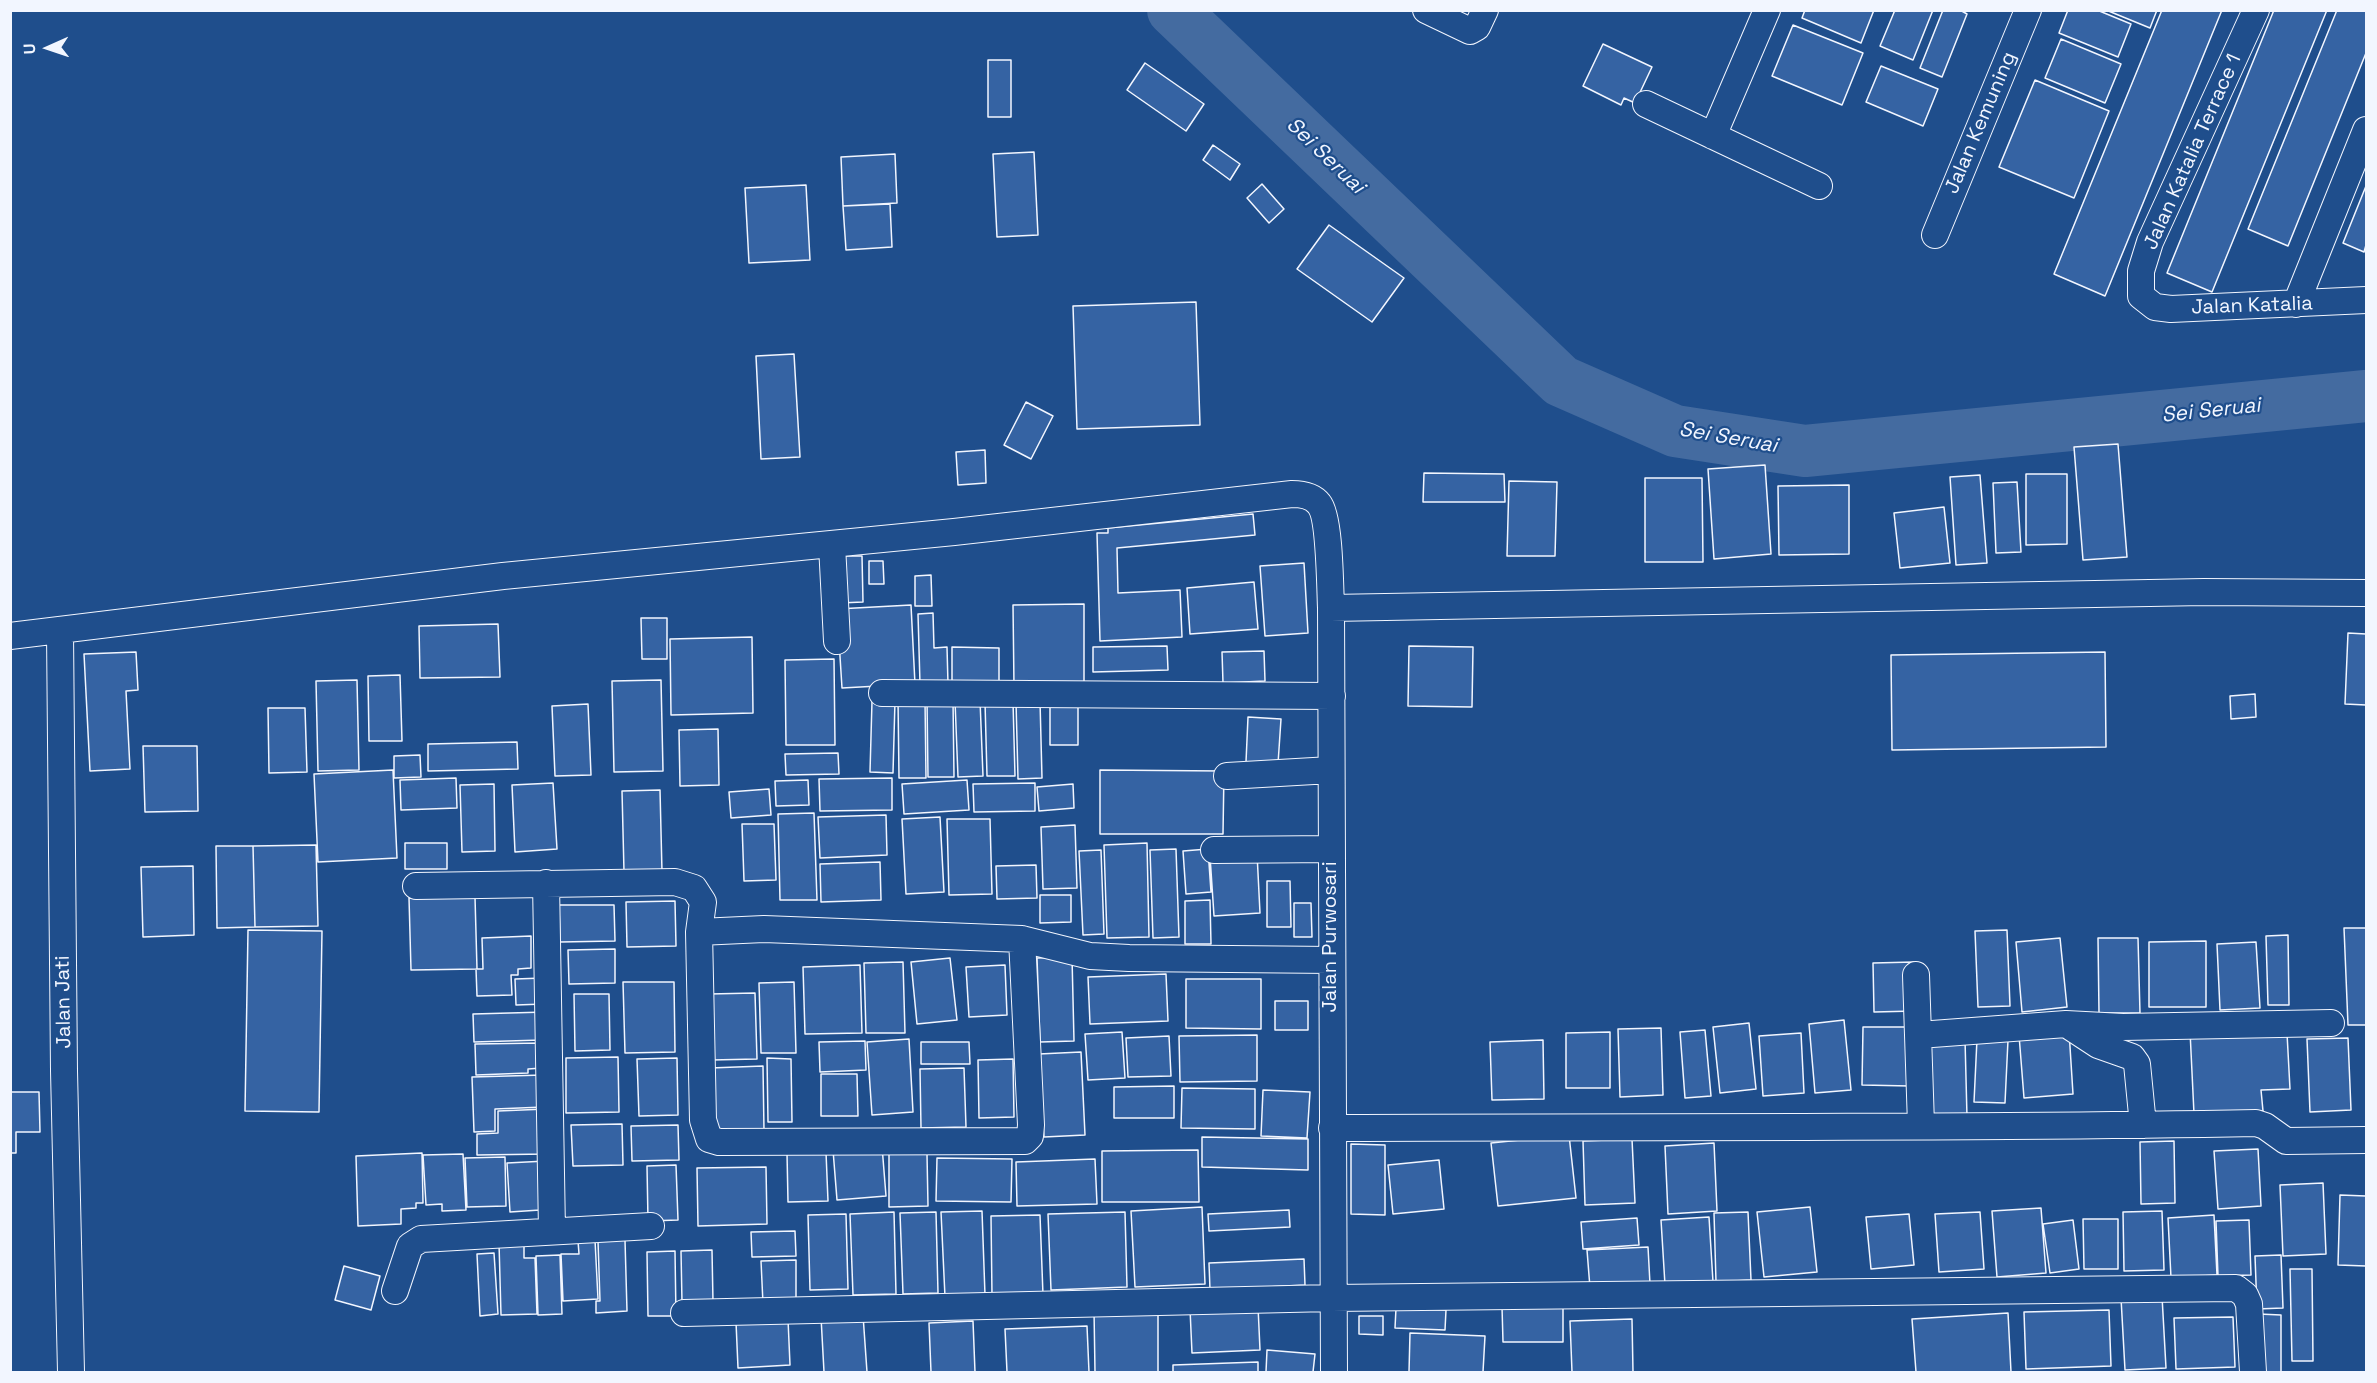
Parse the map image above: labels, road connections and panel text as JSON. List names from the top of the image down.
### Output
{
  "streets": {
    "street": [
      "Jalan Kemuning",
      "Jalan Katalia Terrace 1",
      "Jalan Katalia",
      "Jalan Purwosari",
      "Jalan Jati"
    ]
  },
  "crossings": [
    ["Jalan Katalia Terrace 1", "Jalan Katalia"]
  ],
  "water": ["Sei Seruai"],
  "north": "left"
}
